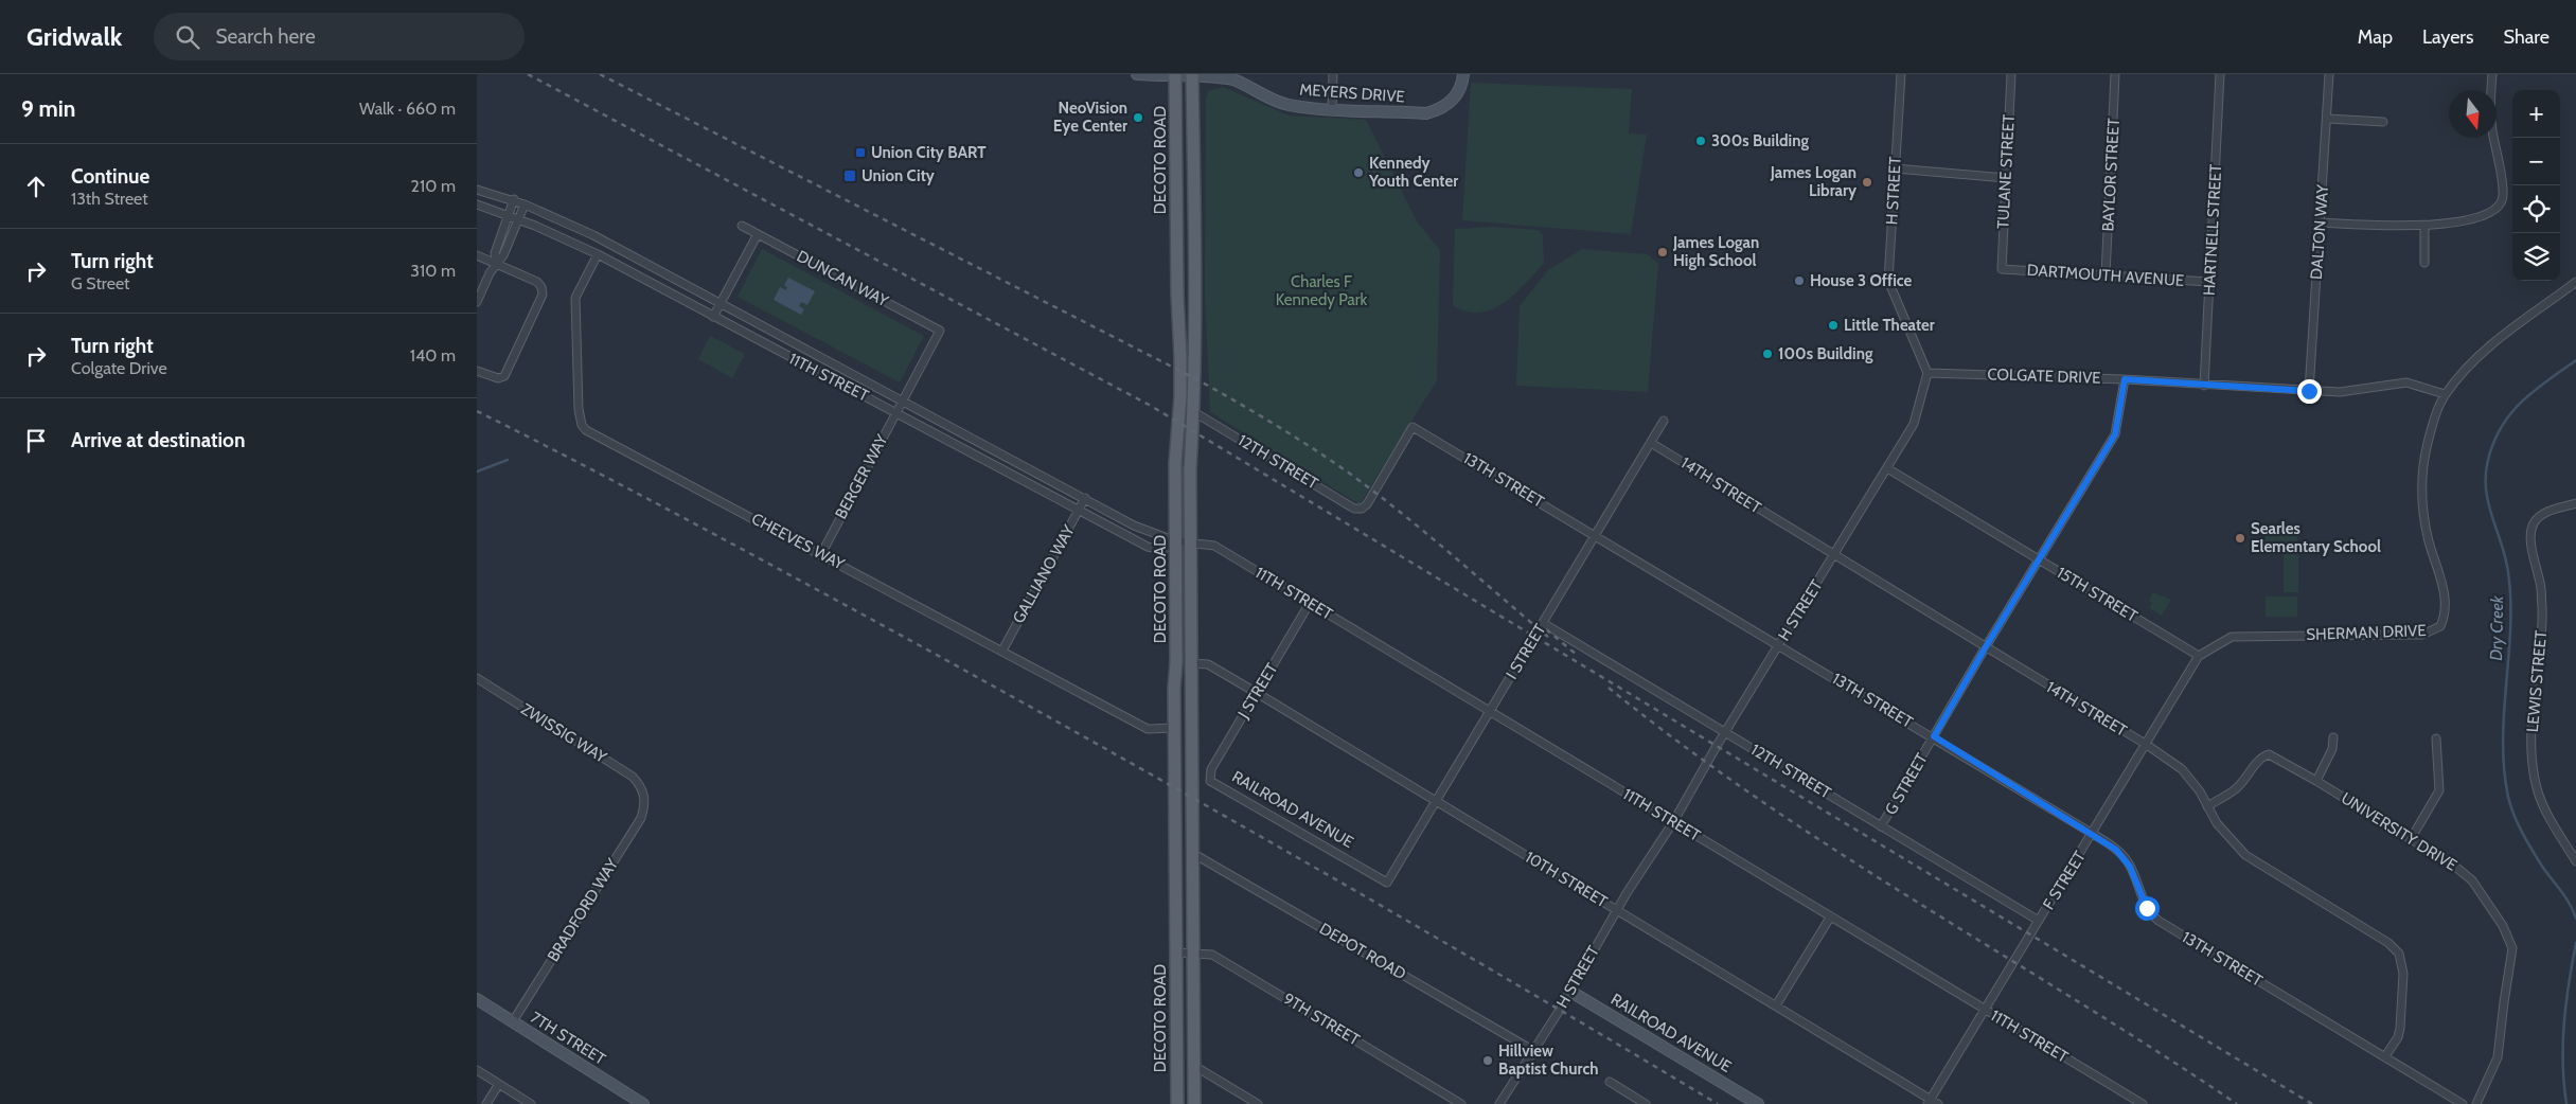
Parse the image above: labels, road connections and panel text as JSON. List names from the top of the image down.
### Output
{
  "streets": {
    "main road": ["DECOTO ROAD"],
    "street": [
      "MEYERS DRIVE",
      "TULANE STREET",
      "BAYLOR STREET",
      "H STREET",
      "HARTNELL STREET",
      "DALTON WAY",
      "DARTMOUTH AVENUE",
      "DUNCAN WAY",
      "COLGATE DRIVE",
      "11TH STREET",
      "12TH STREET",
      "BERGER WAY",
      "13TH STREET",
      "14TH STREET",
      "CHEEVES WAY",
      "GALLIANO WAY",
      "15TH STREET",
      "SHERMAN DRIVE",
      "I STREET",
      "LEWIS STREET",
      "J STREET",
      "ZWISSIG WAY",
      "G STREET",
      "RAILROAD AVENUE",
      "UNIVERSITY DRIVE",
      "10TH STREET",
      "F STREET",
      "BRADFORD WAY",
      "DEPOT ROAD",
      "9TH STREET",
      "7TH STREET"
    ]
  },
  "crossings": [
    ["MEYERS DRIVE", "DECOTO ROAD"],
    ["DECOTO ROAD", "11TH STREET"],
    ["DECOTO ROAD", "12TH STREET"],
    ["DECOTO ROAD", "CHEEVES WAY"],
    ["DECOTO ROAD", "10TH STREET"],
    ["DECOTO ROAD", "DEPOT ROAD"],
    ["DECOTO ROAD", "9TH STREET"],
    ["TULANE STREET", "DARTMOUTH AVENUE"],
    ["BAYLOR STREET", "DARTMOUTH AVENUE"],
    ["H STREET", "COLGATE DRIVE"],
    ["H STREET", "11TH STREET"],
    ["H STREET", "12TH STREET"],
    ["H STREET", "13TH STREET"],
    ["H STREET", "14TH STREET"],
    ["H STREET", "15TH STREET"],
    ["H STREET", "RAILROAD AVENUE"],
    ["H STREET", "10TH STREET"],
    ["H STREET", "DEPOT ROAD"],
    ["HARTNELL STREET", "DARTMOUTH AVENUE"],
    ["HARTNELL STREET", "COLGATE DRIVE"],
    ["DALTON WAY", "COLGATE DRIVE"],
    ["DUNCAN WAY", "11TH STREET"],
    ["DUNCAN WAY", "BERGER WAY"],
    ["COLGATE DRIVE", "SHERMAN DRIVE"],
    ["COLGATE DRIVE", "G STREET"],
    ["11TH STREET", "BERGER WAY"],
    ["11TH STREET", "CHEEVES WAY"],
    ["11TH STREET", "GALLIANO WAY"],
    ["11TH STREET", "I STREET"],
    ["11TH STREET", "J STREET"],
    ["11TH STREET", "F STREET"],
    ["12TH STREET", "13TH STREET"],
    ["12TH STREET", "I STREET"],
    ["12TH STREET", "G STREET"],
    ["12TH STREET", "F STREET"],
    ["BERGER WAY", "CHEEVES WAY"],
    ["13TH STREET", "14TH STREET"],
    ["13TH STREET", "I STREET"],
    ["13TH STREET", "G STREET"],
    ["13TH STREET", "F STREET"],
    ["14TH STREET", "I STREET"],
    ["14TH STREET", "G STREET"],
    ["14TH STREET", "UNIVERSITY DRIVE"],
    ["14TH STREET", "F STREET"],
    ["CHEEVES WAY", "GALLIANO WAY"],
    ["15TH STREET", "SHERMAN DRIVE"],
    ["15TH STREET", "G STREET"],
    ["15TH STREET", "F STREET"],
    ["SHERMAN DRIVE", "F STREET"],
    ["I STREET", "RAILROAD AVENUE"],
    ["I STREET", "10TH STREET"],
    ["J STREET", "RAILROAD AVENUE"],
    ["J STREET", "10TH STREET"],
    ["ZWISSIG WAY", "BRADFORD WAY"],
    ["10TH STREET", "F STREET"],
    ["BRADFORD WAY", "7TH STREET"]
  ],
  "water": ["Dry Creek"],
  "parks": ["Charles F Kennedy Park"],
  "places": {
    "other": [
      "NeoVision Eye Center",
      "300s Building",
      "Kennedy Youth Center",
      "James Logan Library",
      "James Logan High School",
      "House 3 Office",
      "Little Theater",
      "100s Building",
      "Searles Elementary School",
      "Hillview Baptist Church"
    ],
    "transit": ["Union City BART", "Union City"]
  },
  "north": "bottom",
  "page": {
    "header": "Gridwalk",
    "search": "Search here",
    "nav": ["Map", "Layers", "Share"],
    "heading": ["9 min", "Walk · 660 m"],
    "map_buttons": ["+", "−"],
    "list": [
      ["Continue", "13th Street", "210 m"],
      ["Turn right", "G Street", "310 m"],
      ["Turn right", "Colgate Drive", "140 m"],
      "Arrive at destination"
    ]
  }
}
